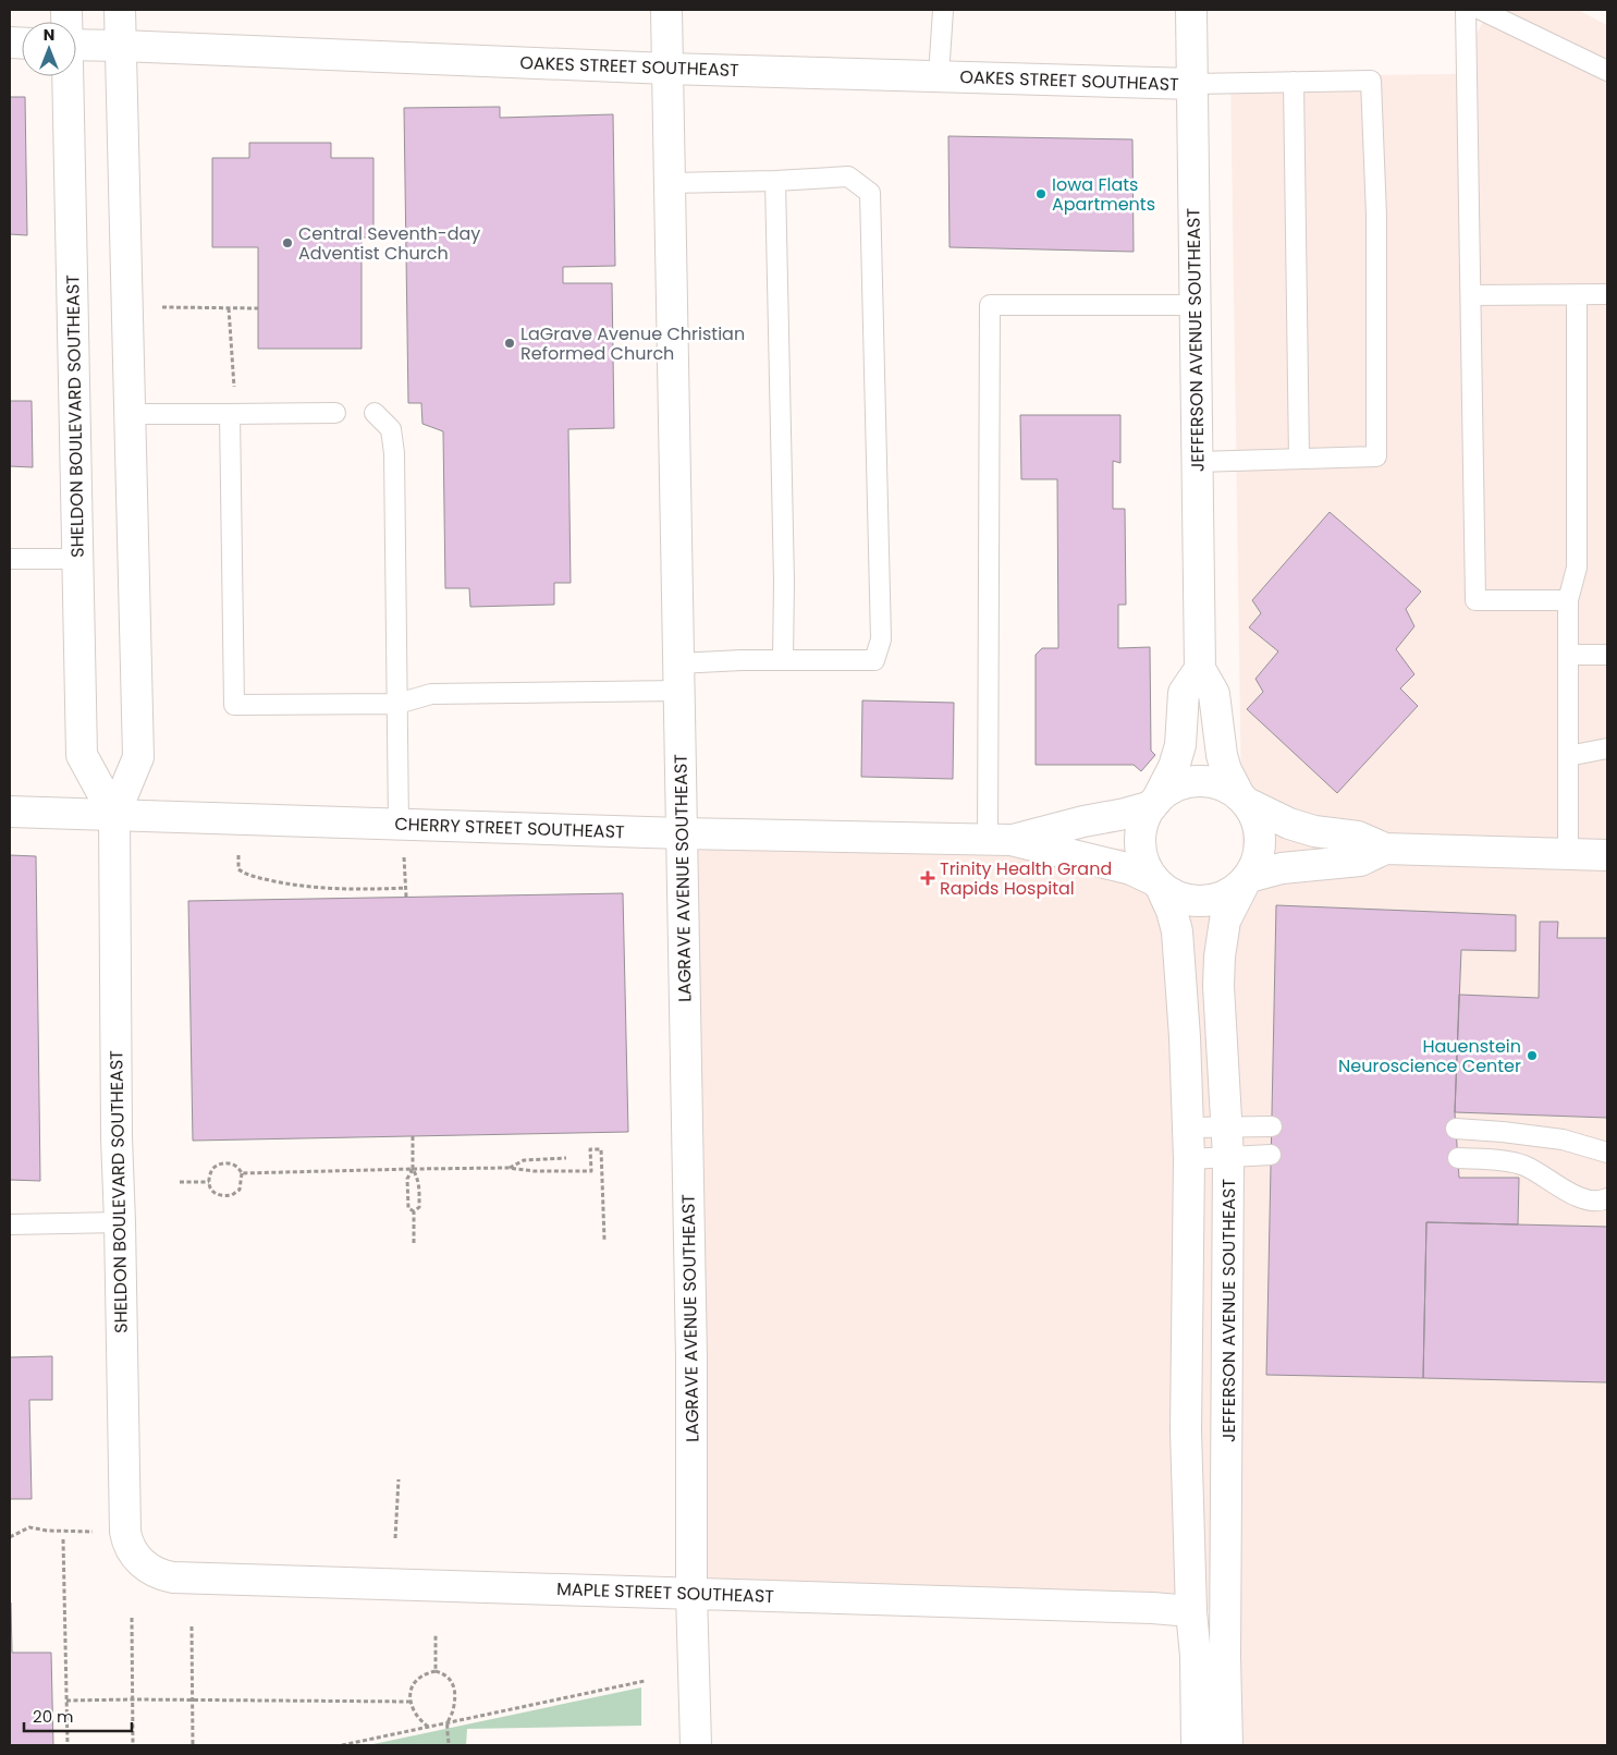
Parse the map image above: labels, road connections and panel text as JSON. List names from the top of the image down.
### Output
{
  "streets": {
    "street": [
      "OAKES STREET SOUTHEAST",
      "JEFFERSON AVENUE SOUTHEAST",
      "SHELDON BOULEVARD SOUTHEAST",
      "CHERRY STREET SOUTHEAST",
      "LAGRAVE AVENUE SOUTHEAST",
      "MAPLE STREET SOUTHEAST"
    ]
  },
  "crossings": [
    ["OAKES STREET SOUTHEAST", "JEFFERSON AVENUE SOUTHEAST"],
    ["OAKES STREET SOUTHEAST", "SHELDON BOULEVARD SOUTHEAST"],
    ["OAKES STREET SOUTHEAST", "LAGRAVE AVENUE SOUTHEAST"],
    ["JEFFERSON AVENUE SOUTHEAST", "CHERRY STREET SOUTHEAST"],
    ["SHELDON BOULEVARD SOUTHEAST", "CHERRY STREET SOUTHEAST"],
    ["SHELDON BOULEVARD SOUTHEAST", "MAPLE STREET SOUTHEAST"],
    ["CHERRY STREET SOUTHEAST", "LAGRAVE AVENUE SOUTHEAST"],
    ["LAGRAVE AVENUE SOUTHEAST", "MAPLE STREET SOUTHEAST"]
  ],
  "places": {
    "other": [
      "Iowa Flats Apartments",
      "Central Seventh-day Adventist Church",
      "LaGrave Avenue Christian Reformed Church",
      "Hauenstein Neuroscience Center"
    ],
    "health": ["Trinity Health Grand Rapids Hospital"]
  },
  "scale_bar": "20 m",
  "north": "top"
}
